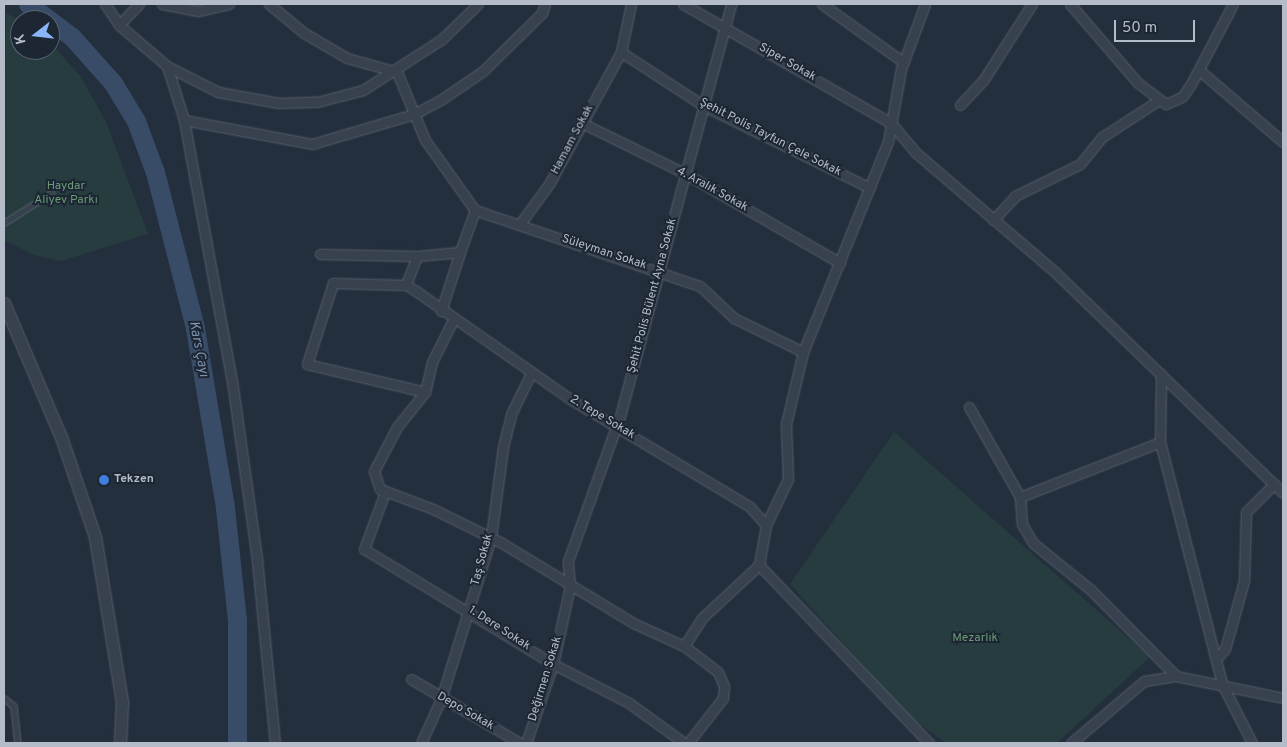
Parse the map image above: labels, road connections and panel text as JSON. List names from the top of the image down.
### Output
{
  "streets": {
    "street": [
      "Siper Sokak",
      "Şehit Polis Tayfun Çele Sokak",
      "Hamam Sokak",
      "4. Aralık Sokak",
      "Süleyman Sokak",
      "Şehit Polis Bülent Ayna Sokak",
      "2. Tepe Sokak",
      "Taş Sokak",
      "1. Dere Sokak",
      "Değirmen Sokak",
      "Depo Sokak"
    ]
  },
  "crossings": [
    ["Siper Sokak", "Şehit Polis Bülent Ayna Sokak"],
    ["Şehit Polis Tayfun Çele Sokak", "Hamam Sokak"],
    ["Şehit Polis Tayfun Çele Sokak", "Şehit Polis Bülent Ayna Sokak"],
    ["Hamam Sokak", "4. Aralık Sokak"],
    ["Hamam Sokak", "Süleyman Sokak"],
    ["4. Aralık Sokak", "Şehit Polis Bülent Ayna Sokak"],
    ["Süleyman Sokak", "Şehit Polis Bülent Ayna Sokak"],
    ["Şehit Polis Bülent Ayna Sokak", "2. Tepe Sokak"],
    ["Şehit Polis Bülent Ayna Sokak", "Değirmen Sokak"],
    ["2. Tepe Sokak", "Taş Sokak"],
    ["Taş Sokak", "1. Dere Sokak"],
    ["Taş Sokak", "Depo Sokak"],
    ["1. Dere Sokak", "Değirmen Sokak"]
  ],
  "water": ["Kars Çayı"],
  "parks": ["Haydar Aliyev Parkı", "Mezarlık"],
  "places": ["Tekzen"],
  "scale_bar": "50 m",
  "north": "left"
}
